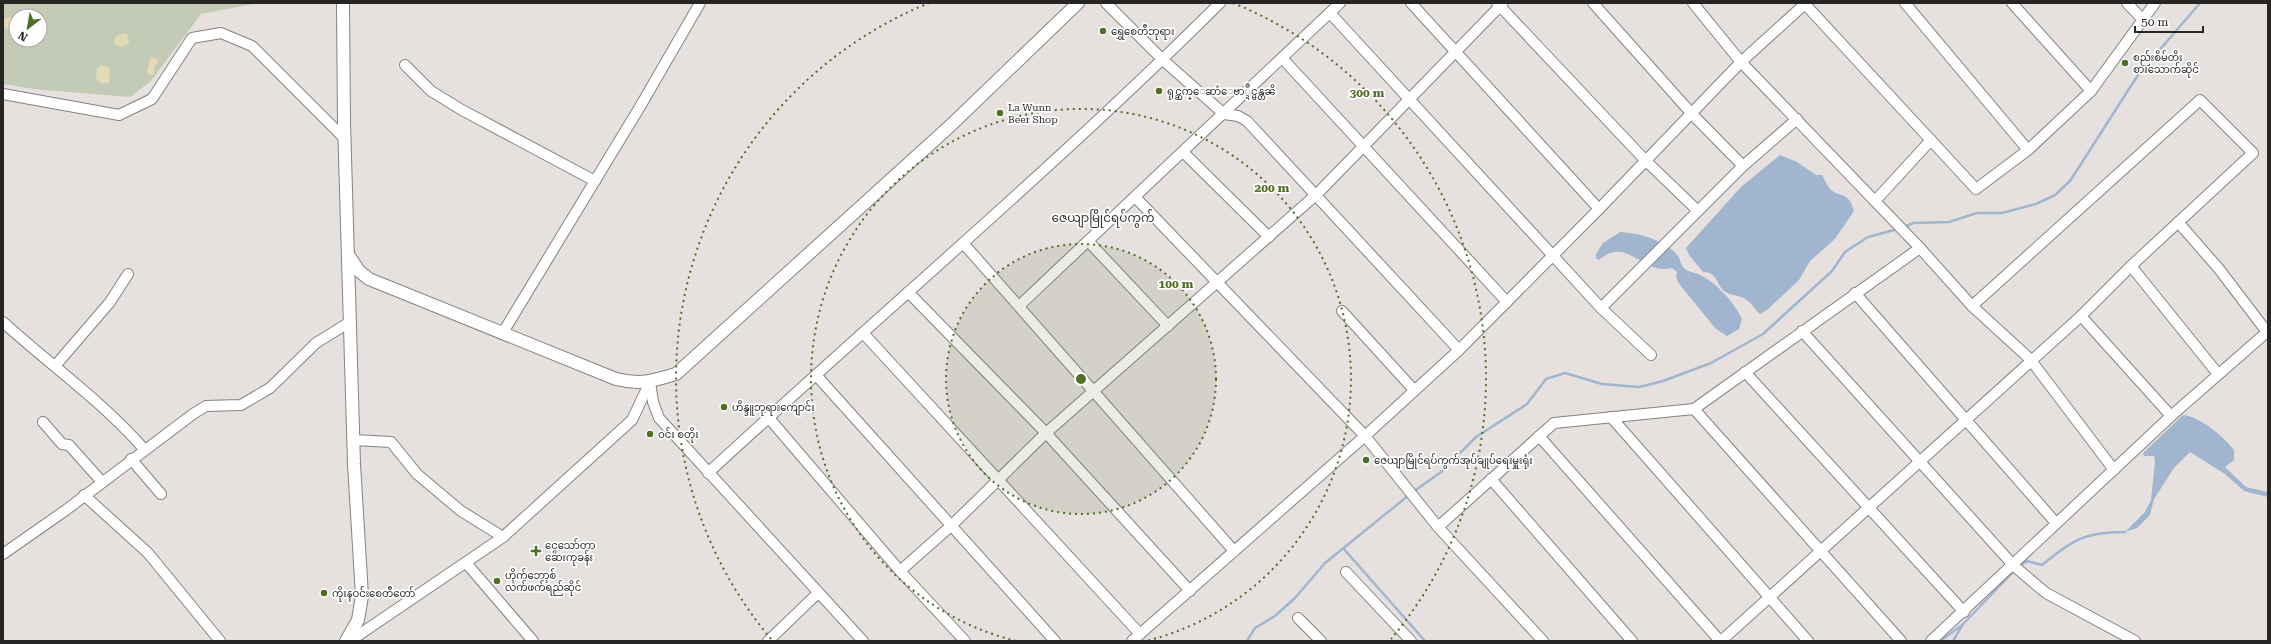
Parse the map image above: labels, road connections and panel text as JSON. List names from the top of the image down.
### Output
{
  "districts": ["ဇေယျာမြိုင်ရပ်ကွက်"],
  "places": {
    "other": [
      "ရွှေစေတီဘုရား",
      "စည်းစိမ်တိုး စားသောက်ဆိုင်",
      "ရုင္ဆက္ေဆာံေဗာ္ဍဳင္မန္တၼိ",
      "La Wunn Beer Shop",
      "ဟိန္ဒူဘုရားကျောင်း",
      "ဝင်း စတိုး",
      "ဇေယျာမြိုင်ရပ်ကွက်အုပ်ချုပ်ရေးမှူးရုံး",
      "ဟိုက်ဘော့စ် လက်ဖက်ရည်ဆိုင်",
      "ကိုးနဝင်းစေတီတော်"
    ],
    "health": ["ငွေသော်တာ ဆေးကုခန်း"]
  },
  "scale_bar": "50 m",
  "north": "bottom left",
  "rings": ["300 m", "200 m", "100 m"]
}
